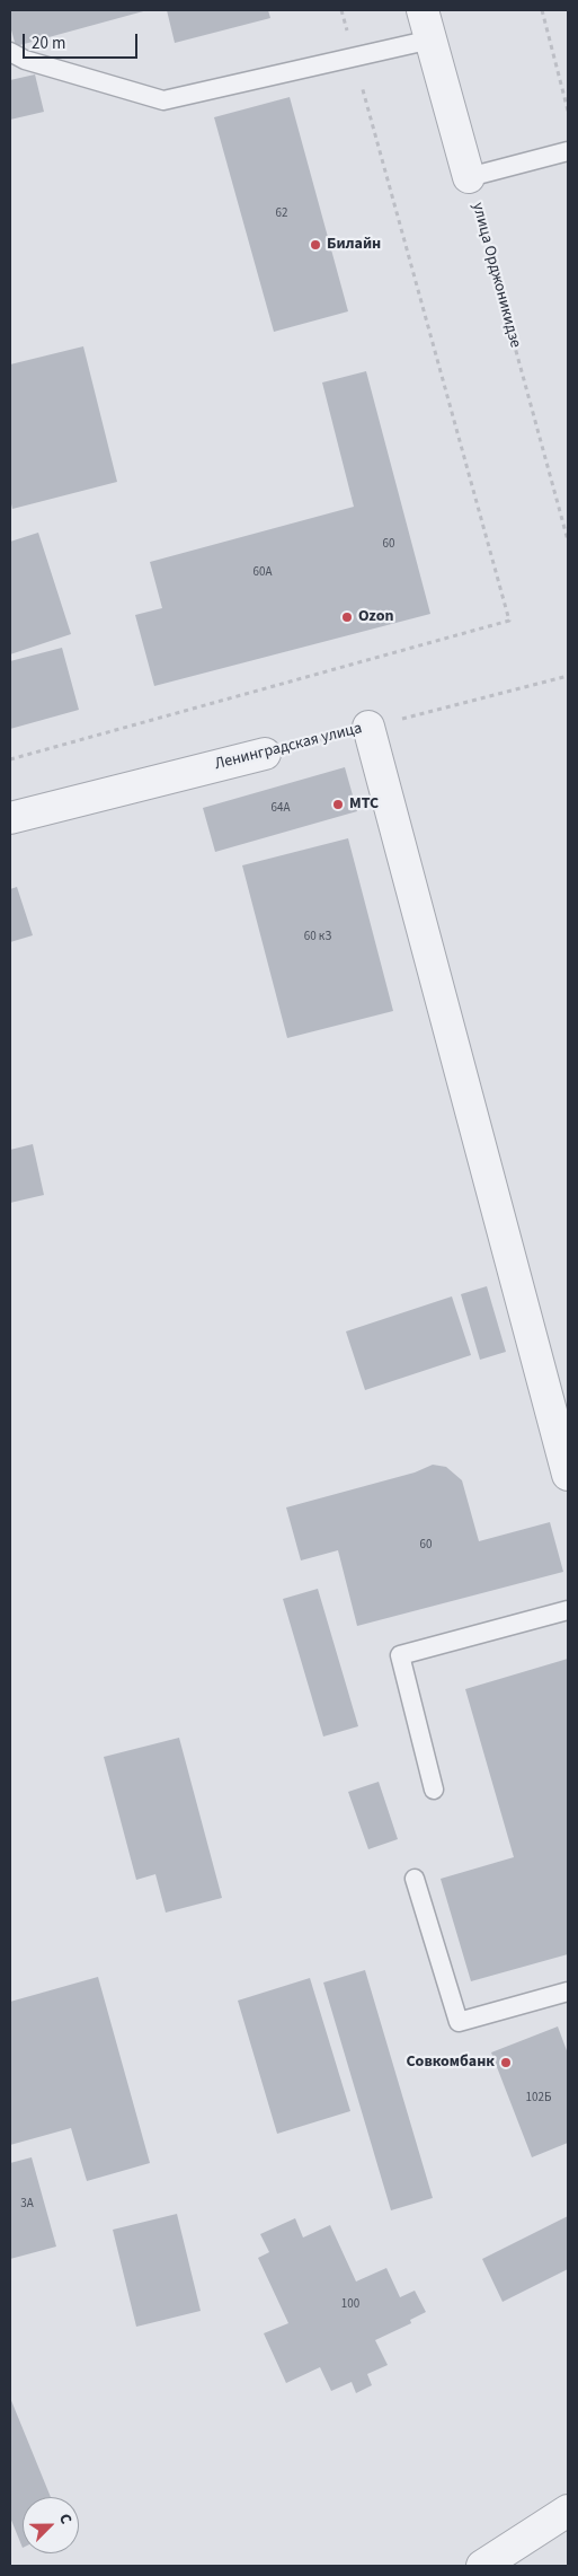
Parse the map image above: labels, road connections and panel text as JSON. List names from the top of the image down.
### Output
{
  "streets": {
    "street": ["Ленинградская улица"],
    "path": ["улица Орджоникидзе"]
  },
  "places": [
    "Билайн",
    "Ozon",
    "МТС",
    "Совкомбанк"
  ],
  "house_numbers": [
    "62",
    "60",
    "60А",
    "64А",
    "60 кЗ",
    "60",
    "102Б",
    "3А",
    "100"
  ],
  "scale_bar": "20 m",
  "north": "top right"
}
